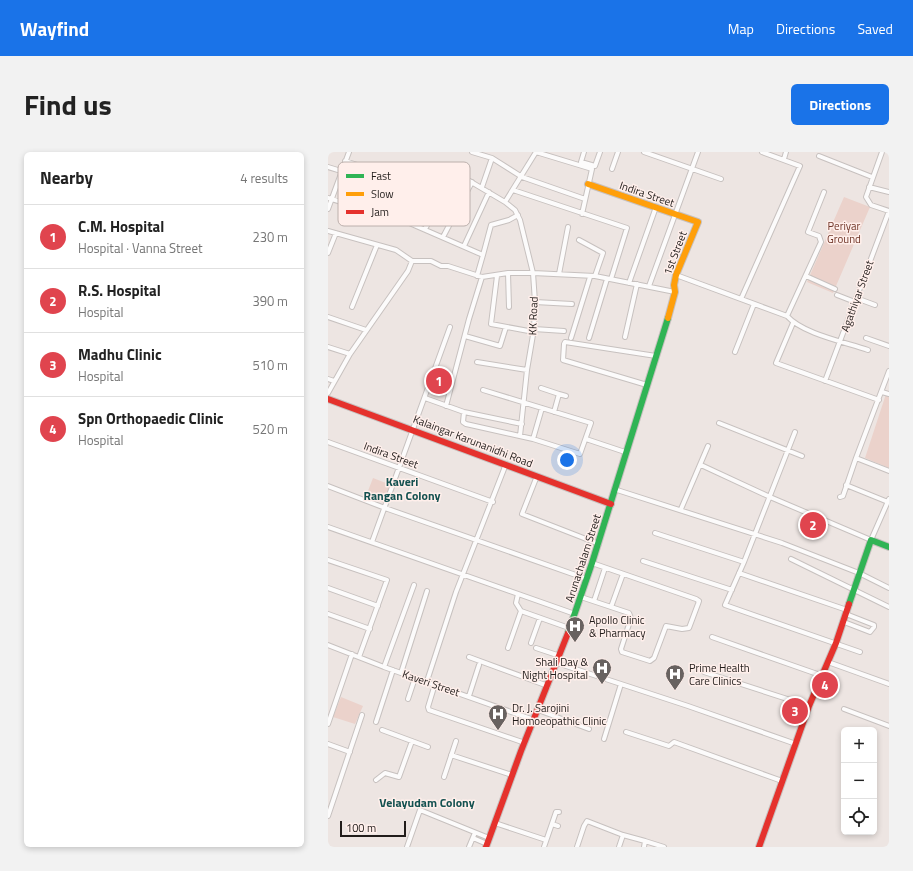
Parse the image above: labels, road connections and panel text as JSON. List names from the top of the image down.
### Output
{
  "streets": {
    "street": [
      "Indira Street",
      "1st Street",
      "Agathiyar Street",
      "KK Road",
      "Kalaingar Karunanidhi Road",
      "Arunachalam Street",
      "Kaveri Street"
    ]
  },
  "crossings": [
    ["Indira Street", "1st Street"],
    ["1st Street", "Arunachalam Street"],
    ["Kalaingar Karunanidhi Road", "Arunachalam Street"],
    ["Arunachalam Street", "Kaveri Street"]
  ],
  "districts": ["Kaveri Rangan Colony", "Velayudam Colony"],
  "parks": ["Periyar Ground"],
  "places": {
    "hospital": [
      "Apollo Clinic & Pharmacy",
      "Shali Day & Night Hospital",
      "Prime Health Care Clinics",
      "Dr. J. Sarojini Homoeopathic Clinic"
    ]
  },
  "legend": ["Fast", "Slow", "Jam"],
  "scale_bar": "100 m",
  "page": {
    "header": "Wayfind",
    "nav": ["Map", "Directions", "Saved"],
    "title": "Find us",
    "buttons": "Directions",
    "heading": ["Nearby", "4 results"],
    "list": [
      {
        "mark": "1",
        "name": "C.M. Hospital",
        "note": "Hospital · Vanna Street",
        "value": "230 m"
      },
      {
        "mark": "2",
        "name": "R.S. Hospital",
        "note": "Hospital",
        "value": "390 m"
      },
      {
        "mark": "3",
        "name": "Madhu Clinic",
        "note": "Hospital",
        "value": "510 m"
      },
      {
        "mark": "4",
        "name": "Spn Orthopaedic Clinic",
        "note": "Hospital",
        "value": "520 m"
      }
    ],
    "pins": [
      "1",
      "2",
      "4",
      "3"
    ],
    "map_buttons": ["+", "−"],
    "scale": "100 m"
  }
}
